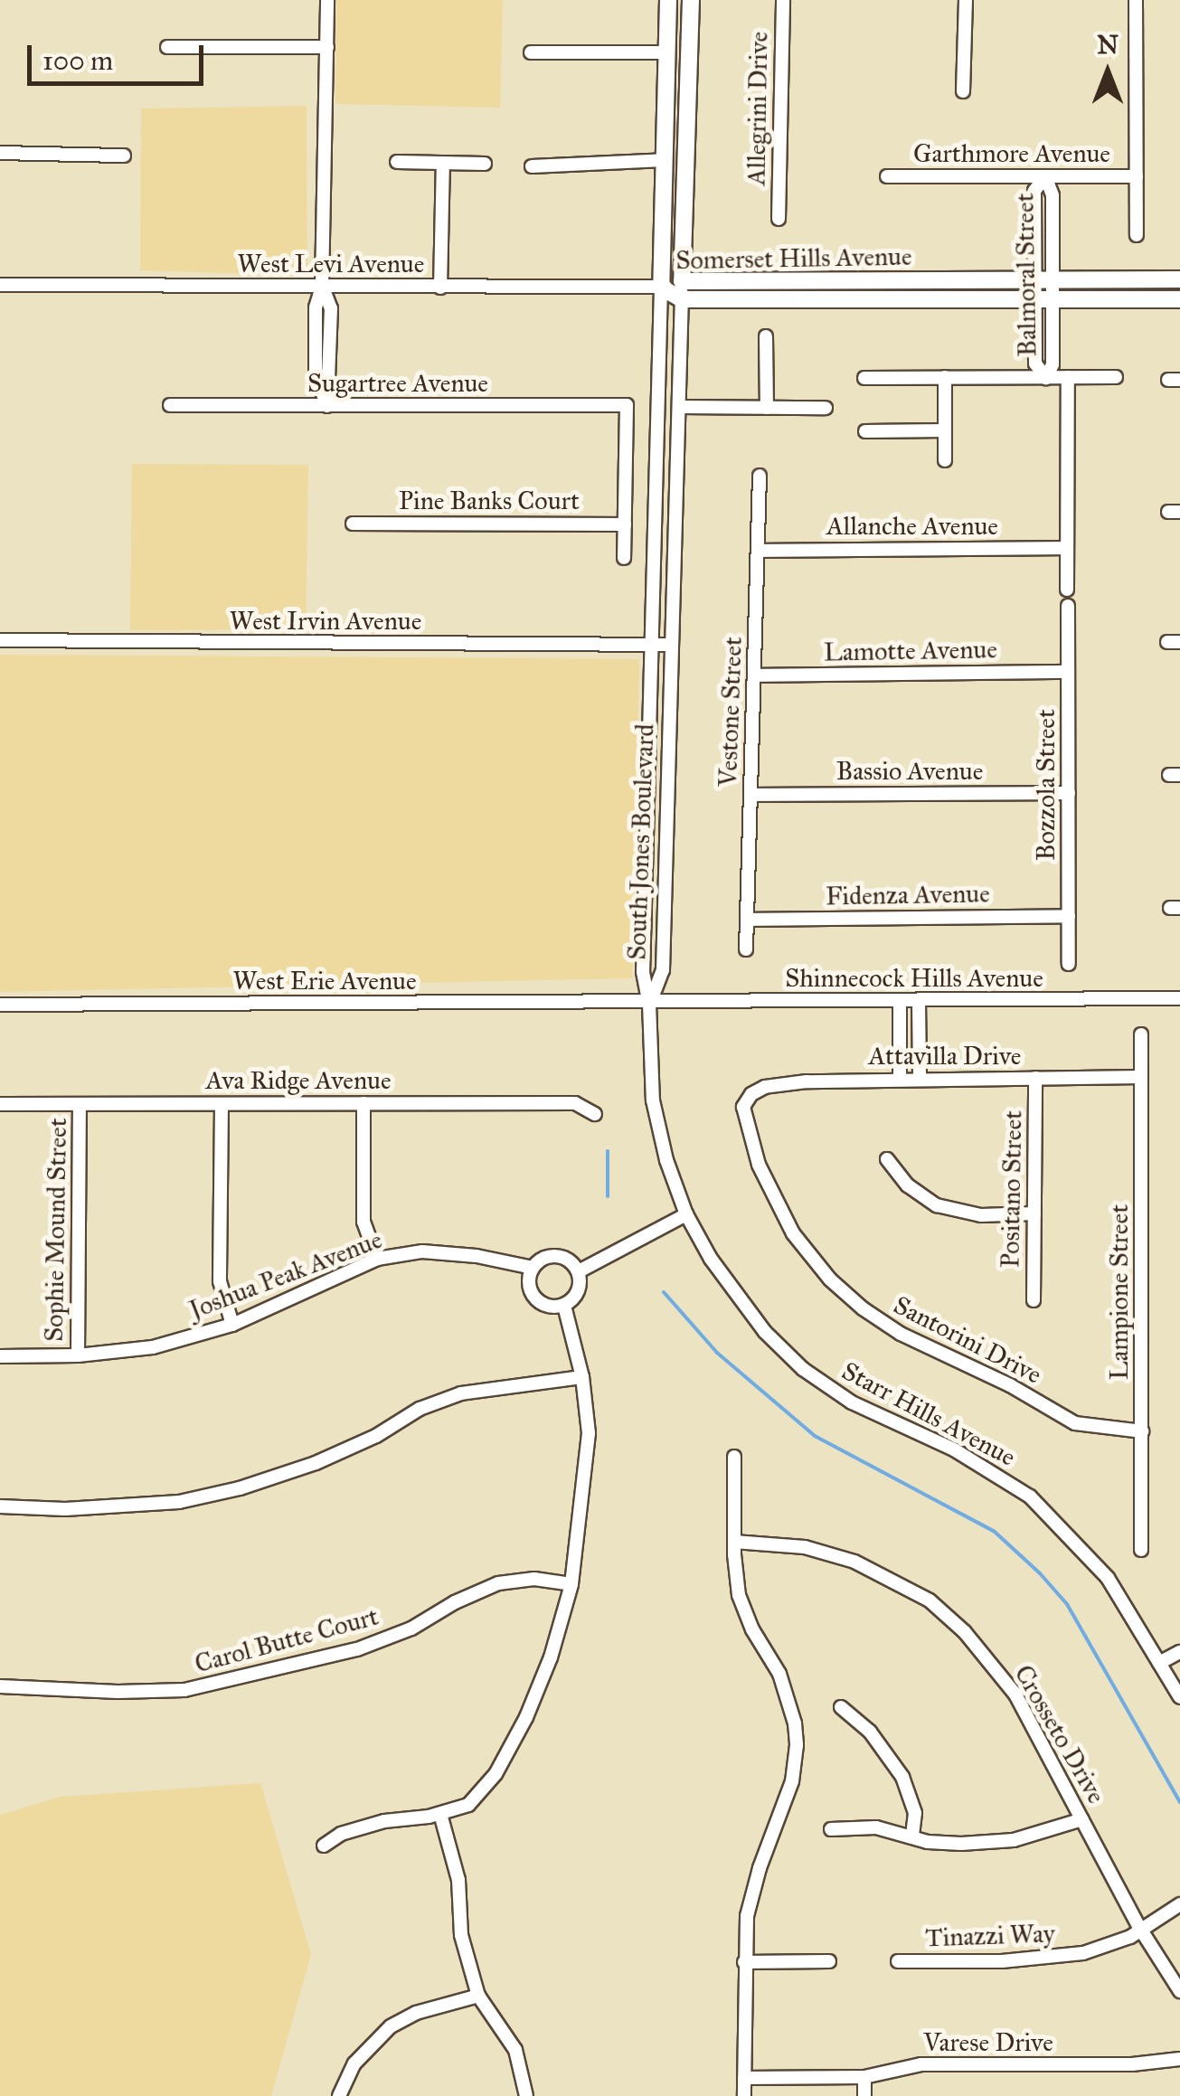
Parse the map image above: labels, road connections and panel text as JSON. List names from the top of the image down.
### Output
{
  "streets": {
    "main road": ["Somerset Hills Avenue", "South Jones Boulevard"],
    "street": [
      "Allegrini Drive",
      "Garthmore Avenue",
      "West Levi Avenue",
      "Balmoral Street",
      "Sugartree Avenue",
      "Pine Banks Court",
      "Allanche Avenue",
      "West Irvin Avenue",
      "Lamotte Avenue",
      "Vestone Street",
      "Bassio Avenue",
      "Bozzola Street",
      "Fidenza Avenue",
      "Shinnecock Hills Avenue",
      "West Erie Avenue",
      "Attavilla Drive",
      "Ava Ridge Avenue",
      "Positano Street",
      "Sophie Mound Street",
      "Joshua Peak Avenue",
      "Lampione Street",
      "Santorini Drive",
      "Starr Hills Avenue",
      "Carol Butte Court",
      "Crosseto Drive",
      "Tinazzi Way",
      "Varese Drive"
    ]
  },
  "crossings": [
    ["Garthmore Avenue", "Balmoral Street"],
    ["Somerset Hills Avenue", "West Levi Avenue"],
    ["Somerset Hills Avenue", "Balmoral Street"],
    ["Somerset Hills Avenue", "South Jones Boulevard"],
    ["West Levi Avenue", "South Jones Boulevard"],
    ["Balmoral Street", "Allanche Avenue"],
    ["Sugartree Avenue", "Pine Banks Court"],
    ["Allanche Avenue", "Vestone Street"],
    ["West Irvin Avenue", "South Jones Boulevard"],
    ["Lamotte Avenue", "Vestone Street"],
    ["Lamotte Avenue", "Bozzola Street"],
    ["Vestone Street", "Bassio Avenue"],
    ["Vestone Street", "Fidenza Avenue"],
    ["Bassio Avenue", "Bozzola Street"],
    ["Bozzola Street", "Fidenza Avenue"],
    ["South Jones Boulevard", "Shinnecock Hills Avenue"],
    ["South Jones Boulevard", "West Erie Avenue"],
    ["South Jones Boulevard", "Starr Hills Avenue"],
    ["Shinnecock Hills Avenue", "West Erie Avenue"],
    ["Shinnecock Hills Avenue", "Starr Hills Avenue"],
    ["West Erie Avenue", "Starr Hills Avenue"],
    ["Attavilla Drive", "Positano Street"],
    ["Attavilla Drive", "Lampione Street"],
    ["Attavilla Drive", "Santorini Drive"],
    ["Ava Ridge Avenue", "Sophie Mound Street"],
    ["Sophie Mound Street", "Joshua Peak Avenue"],
    ["Lampione Street", "Santorini Drive"],
    ["Crosseto Drive", "Tinazzi Way"]
  ],
  "scale_bar": "100 m",
  "north": "top"
}
